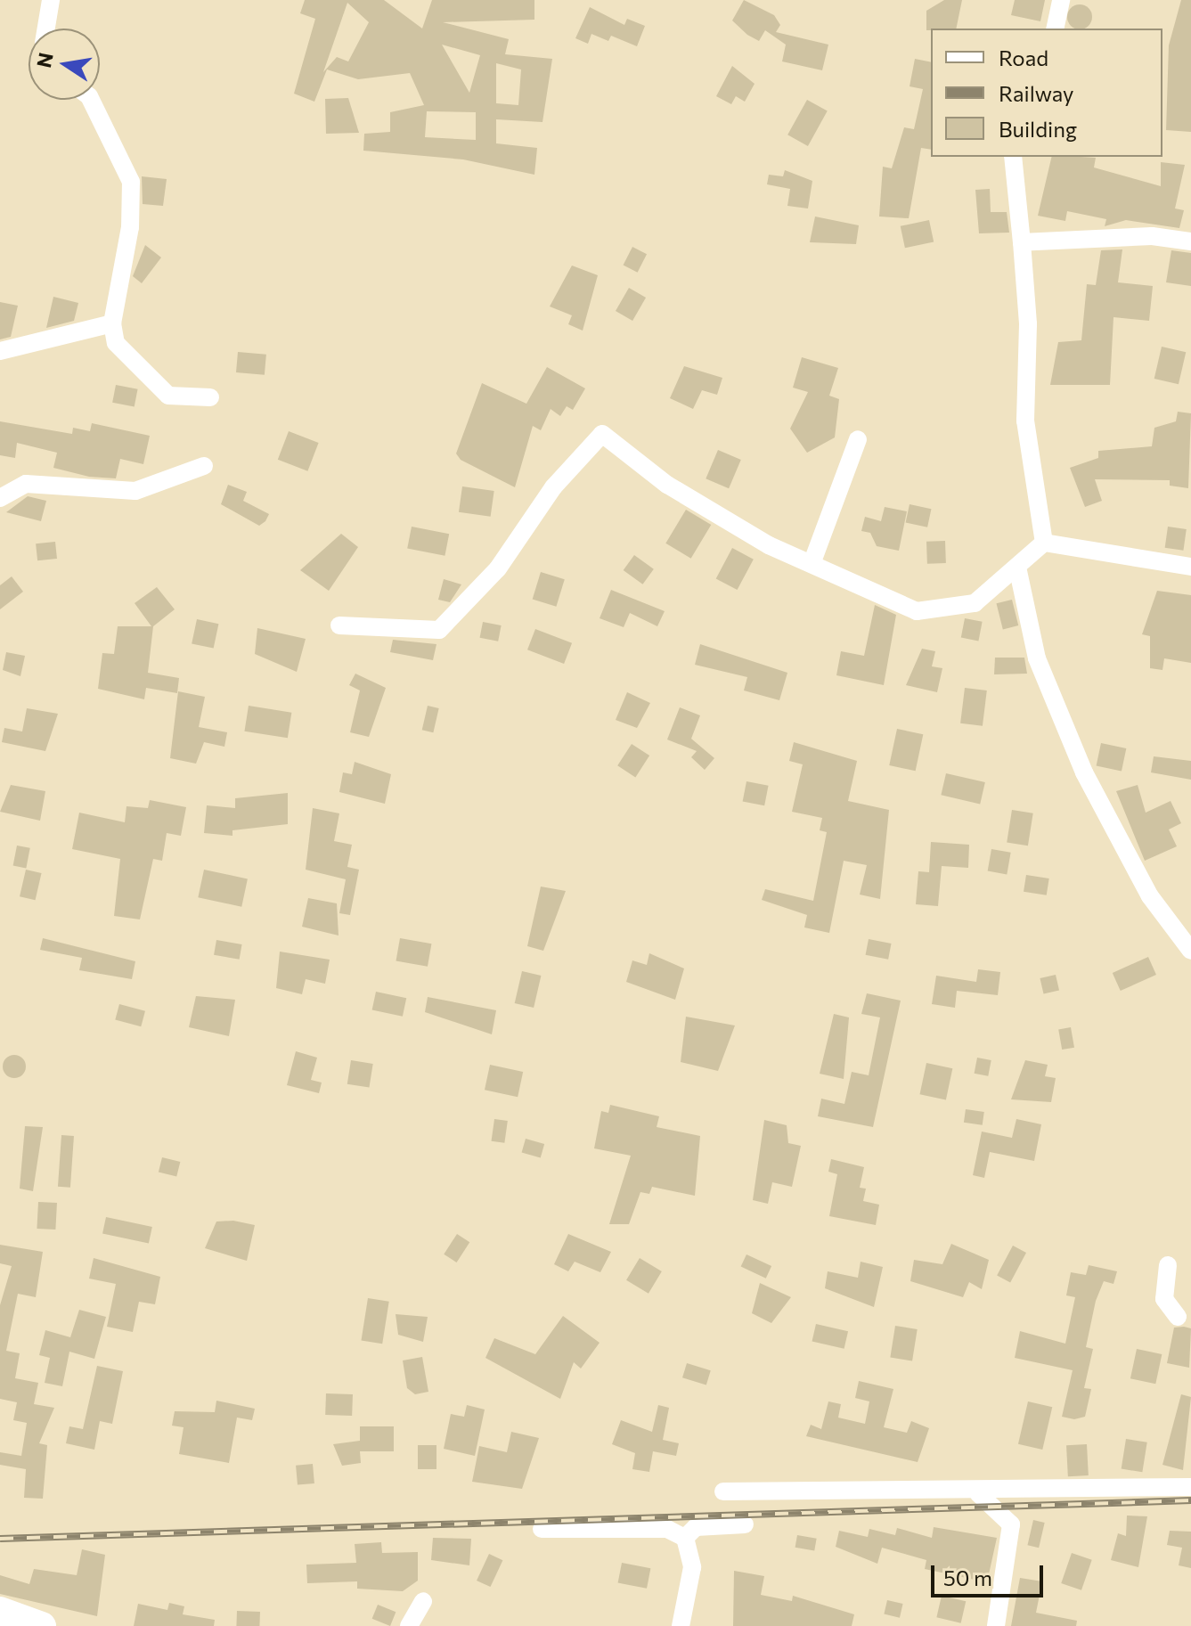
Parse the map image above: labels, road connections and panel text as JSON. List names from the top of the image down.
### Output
{
  "legend": ["Road", "Railway", "Building"],
  "scale_bar": "50 m",
  "north": "left"
}
